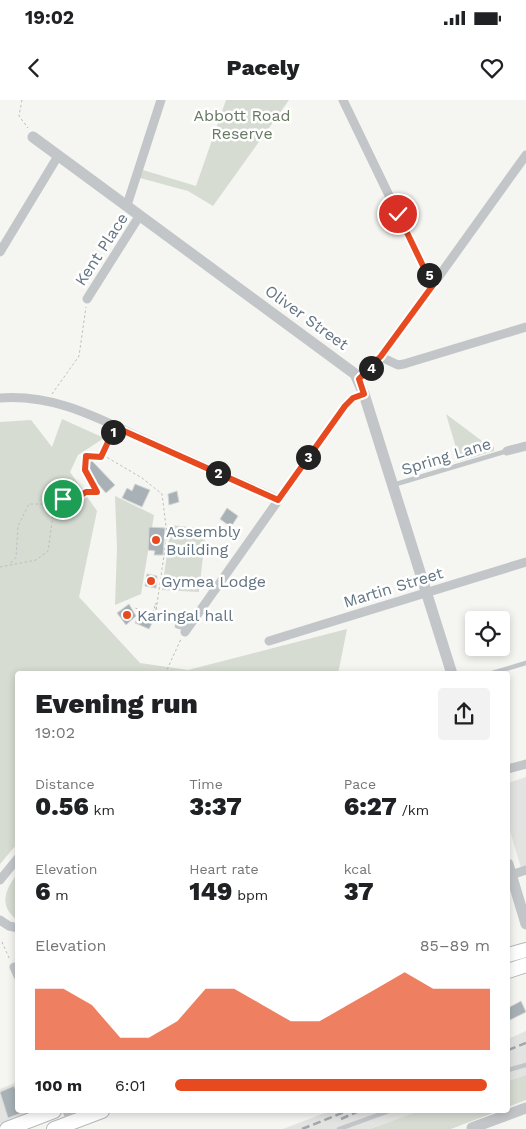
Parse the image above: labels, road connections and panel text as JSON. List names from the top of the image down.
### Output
{
  "streets": {
    "street": ["Kent Place", "Oliver Street", "Martin Street"],
    "lane": ["Spring Lane"]
  },
  "crossings": [
    ["Kent Place", "Oliver Street"],
    ["Oliver Street", "Spring Lane"],
    ["Oliver Street", "Martin Street"]
  ],
  "parks": ["Abbott Road Reserve"],
  "places": ["Assembly Building", "Gymea Lodge", "Karingal hall"],
  "page": {
    "status": "19:02",
    "header": "Pacely",
    "pins": [
      "5",
      "4",
      "1",
      "3",
      "2"
    ],
    "heading": ["Evening run", "19:02"],
    "stats": [
      ["Distance", "0.56 km"],
      ["Time", "3:37"],
      ["Pace", "6:27 /km"],
      ["Elevation", "6 m"],
      ["Heart rate", "149 bpm"],
      ["kcal", "37"]
    ],
    "chart": ["Elevation", "85–89 m"],
    "list": [
      {
        "name": "100 m",
        "note": "6:01"
      }
    ]
  }
}
